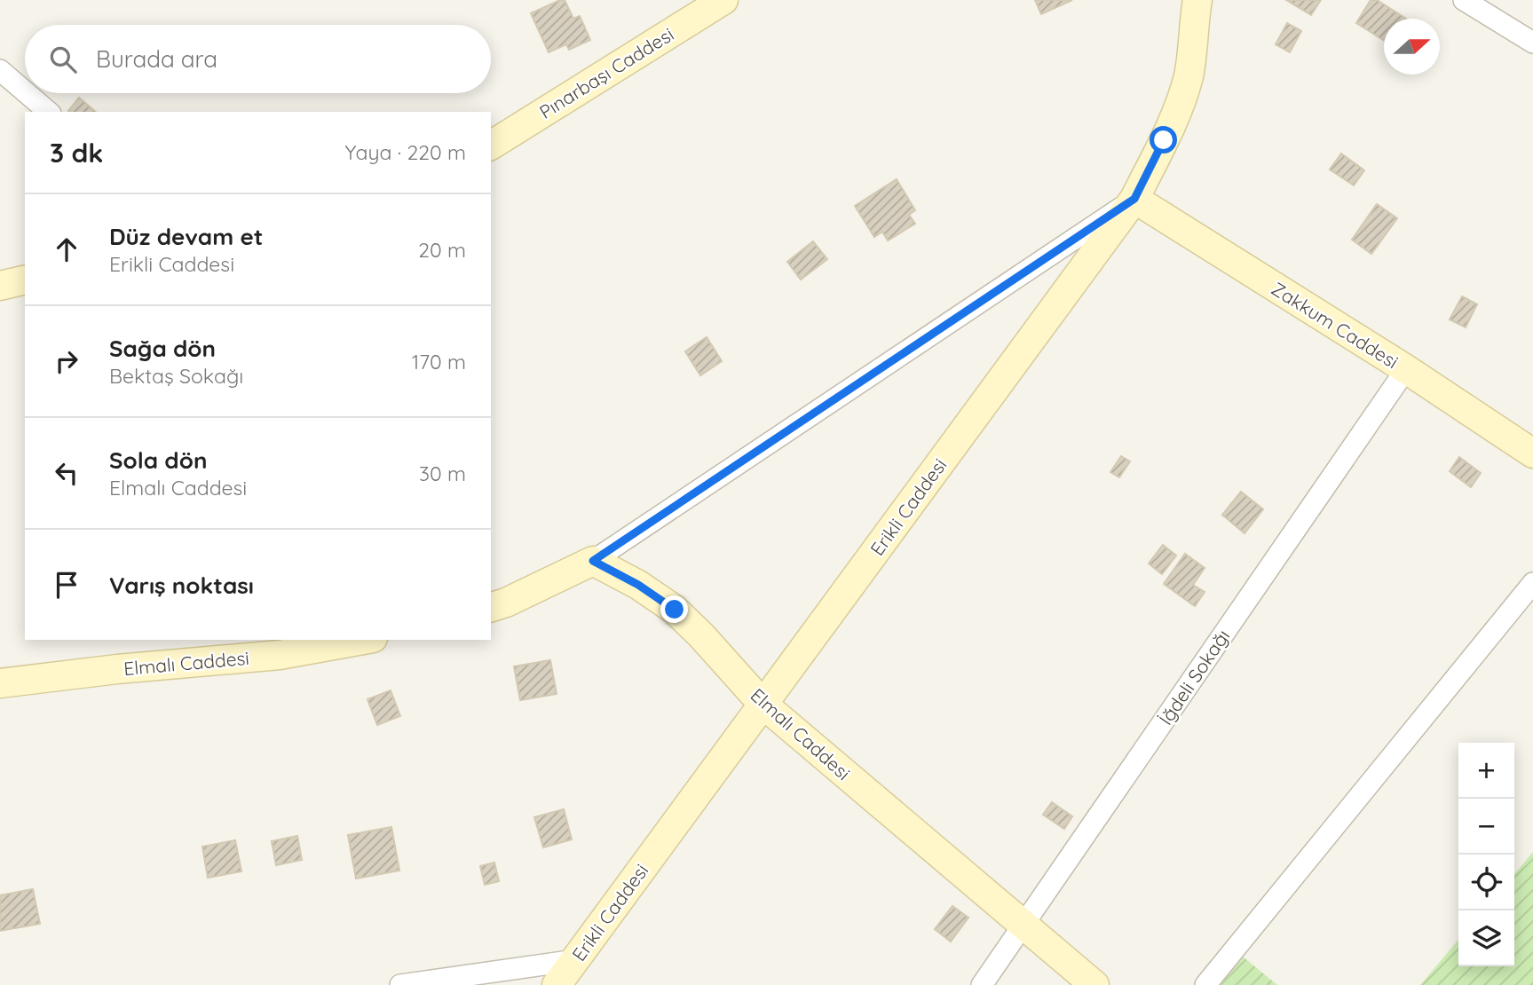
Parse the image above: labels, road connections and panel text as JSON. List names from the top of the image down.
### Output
{
  "streets": {
    "street": [
      "Pınarbaşı Caddesi",
      "Zakkum Caddesi",
      "Erikli Caddesi",
      "Elmalı Caddesi",
      "İğdeli Sokağı"
    ]
  },
  "crossings": [
    ["Zakkum Caddesi", "Erikli Caddesi"],
    ["Zakkum Caddesi", "İğdeli Sokağı"],
    ["Erikli Caddesi", "Elmalı Caddesi"],
    ["Elmalı Caddesi", "İğdeli Sokağı"]
  ],
  "north": "right",
  "page": {
    "search": "Burada ara",
    "heading": ["3 dk", "Yaya · 220 m"],
    "list": [
      ["Düz devam et", "Erikli Caddesi", "20 m"],
      ["Sağa dön", "Bektaş Sokağı", "170 m"],
      ["Sola dön", "Elmalı Caddesi", "30 m"],
      "Varış noktası"
    ],
    "map_buttons": ["+", "−"]
  }
}
